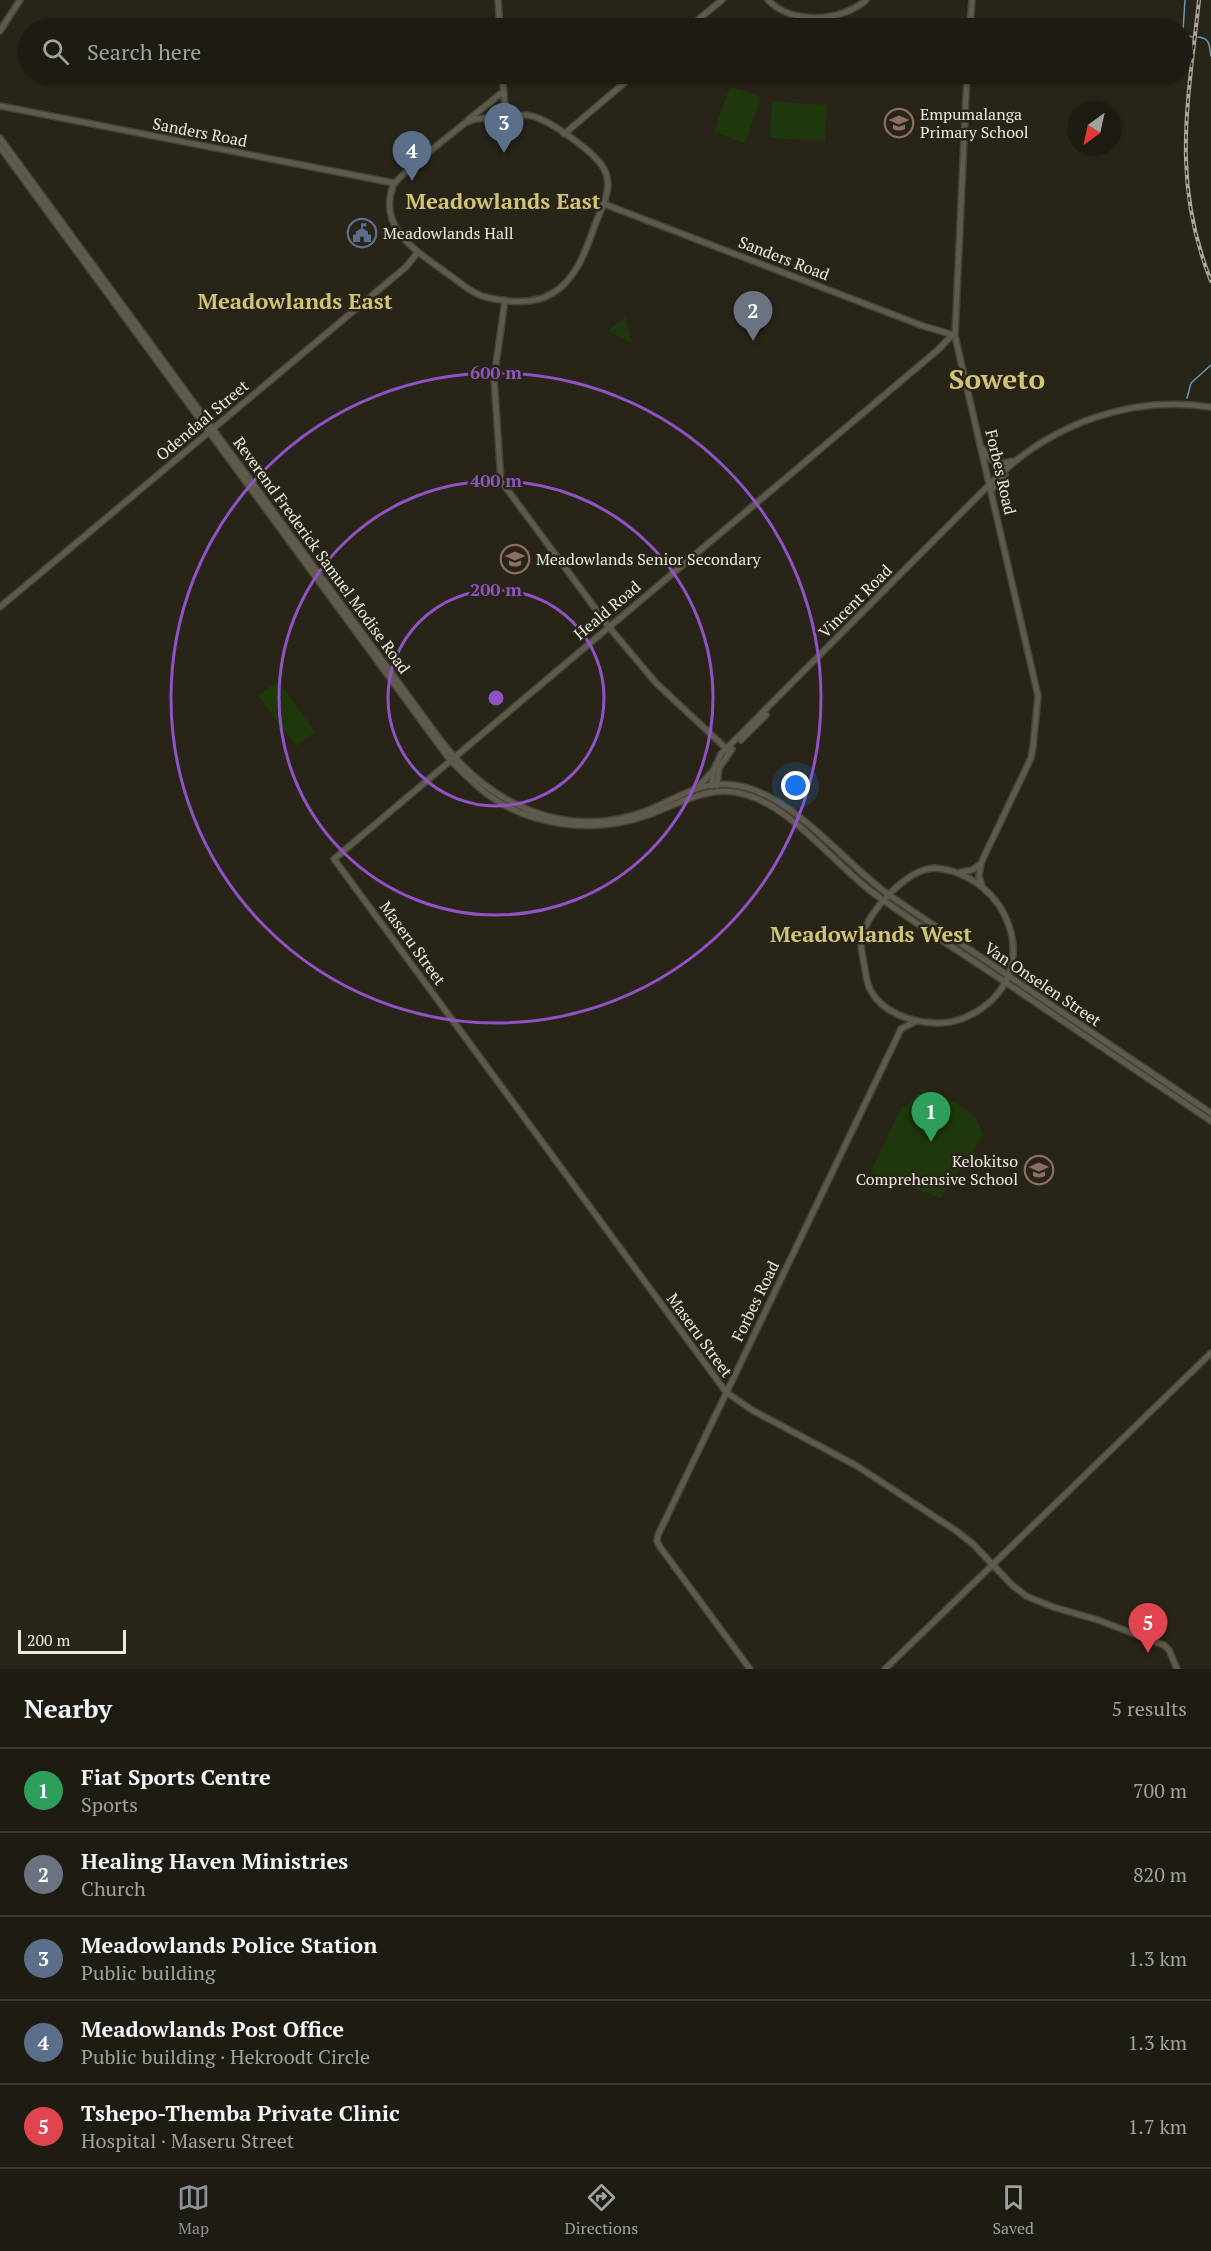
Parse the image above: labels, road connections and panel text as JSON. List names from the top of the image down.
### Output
{
  "streets": {
    "street": [
      "Sanders Road",
      "Odendaal Street",
      "Forbes Road",
      "Reverend Frederick Samuel Modise Road",
      "Vincent Road",
      "Heald Road",
      "Maseru Street",
      "Van Onselen Street"
    ]
  },
  "crossings": [
    ["Sanders Road", "Odendaal Street"],
    ["Sanders Road", "Forbes Road"],
    ["Sanders Road", "Heald Road"],
    ["Odendaal Street", "Reverend Frederick Samuel Modise Road"],
    ["Forbes Road", "Vincent Road"],
    ["Forbes Road", "Heald Road"],
    ["Forbes Road", "Maseru Street"],
    ["Reverend Frederick Samuel Modise Road", "Vincent Road"],
    ["Reverend Frederick Samuel Modise Road", "Heald Road"],
    ["Reverend Frederick Samuel Modise Road", "Van Onselen Street"],
    ["Vincent Road", "Van Onselen Street"],
    ["Heald Road", "Maseru Street"]
  ],
  "districts": [
    "Meadowlands East",
    "Meadowlands East",
    "Soweto",
    "Meadowlands West"
  ],
  "places": {
    "school or university": ["Empumalanga Primary School", "Meadowlands Senior Secondary", "Kelokitso Comprehensive School"],
    "public building": ["Meadowlands Hall"]
  },
  "scale_bar": "200 m",
  "north": "bottom left",
  "page": {
    "search": "Search here",
    "pins": [
      "3",
      "4",
      "2",
      "1",
      "5"
    ],
    "scale": "200 m",
    "heading": ["Nearby", "5 results"],
    "list": [
      {
        "mark": "1",
        "name": "Fiat Sports Centre",
        "note": "Sports",
        "value": "700 m"
      },
      {
        "mark": "2",
        "name": "Healing Haven Ministries",
        "note": "Church",
        "value": "820 m"
      },
      {
        "mark": "3",
        "name": "Meadowlands Police Station",
        "note": "Public building",
        "value": "1.3 km"
      },
      {
        "mark": "4",
        "name": "Meadowlands Post Office",
        "note": "Public building · Hekroodt Circle",
        "value": "1.3 km"
      },
      {
        "mark": "5",
        "name": "Tshepo-Themba Private Clinic",
        "note": "Hospital · Maseru Street",
        "value": "1.7 km"
      }
    ],
    "nav": ["Map", "Directions", "Saved"]
  },
  "rings": ["600 m", "400 m", "200 m"]
}
